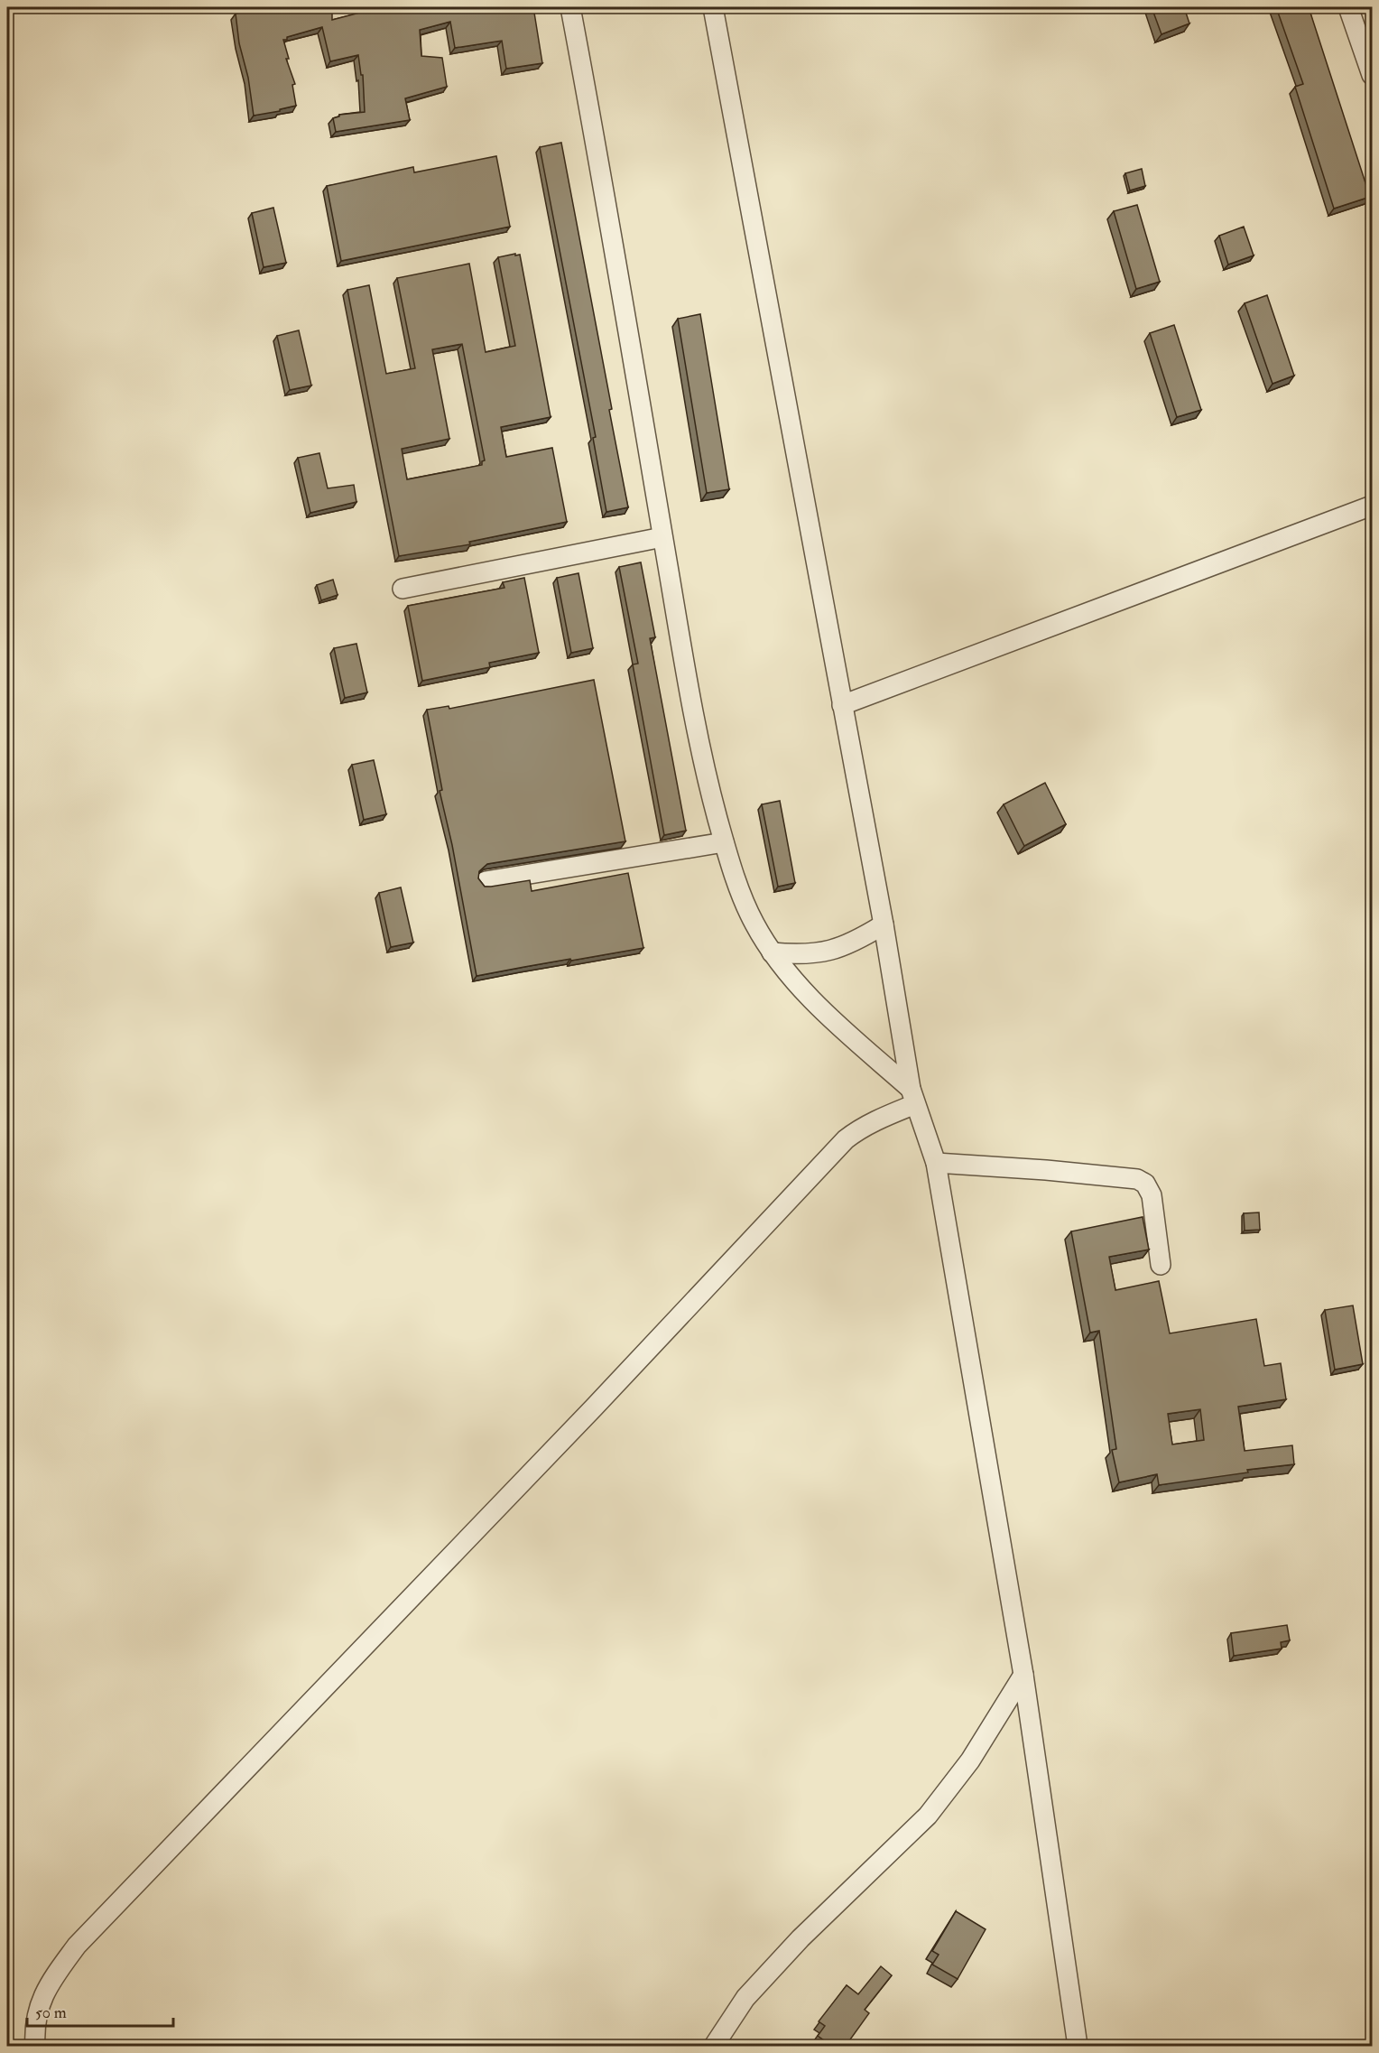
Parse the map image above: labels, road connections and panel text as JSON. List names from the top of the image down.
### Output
{
  "scale_bar": "50 m"
}
